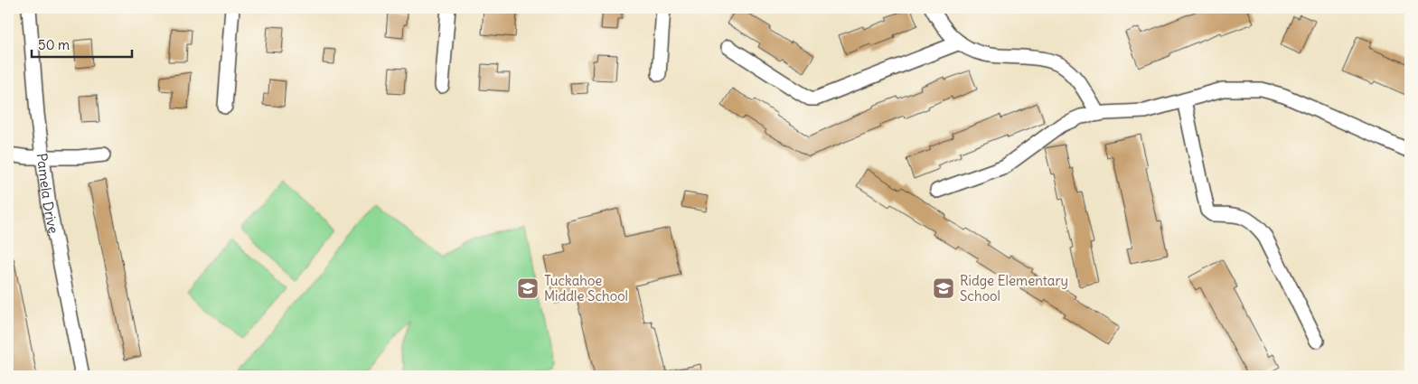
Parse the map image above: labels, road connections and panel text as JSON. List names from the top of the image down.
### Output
{
  "streets": {
    "street": ["Pamela Drive"]
  },
  "places": {
    "school or university": ["Tuckahoe Middle School", "Ridge Elementary School"]
  },
  "scale_bar": "50 m"
}
